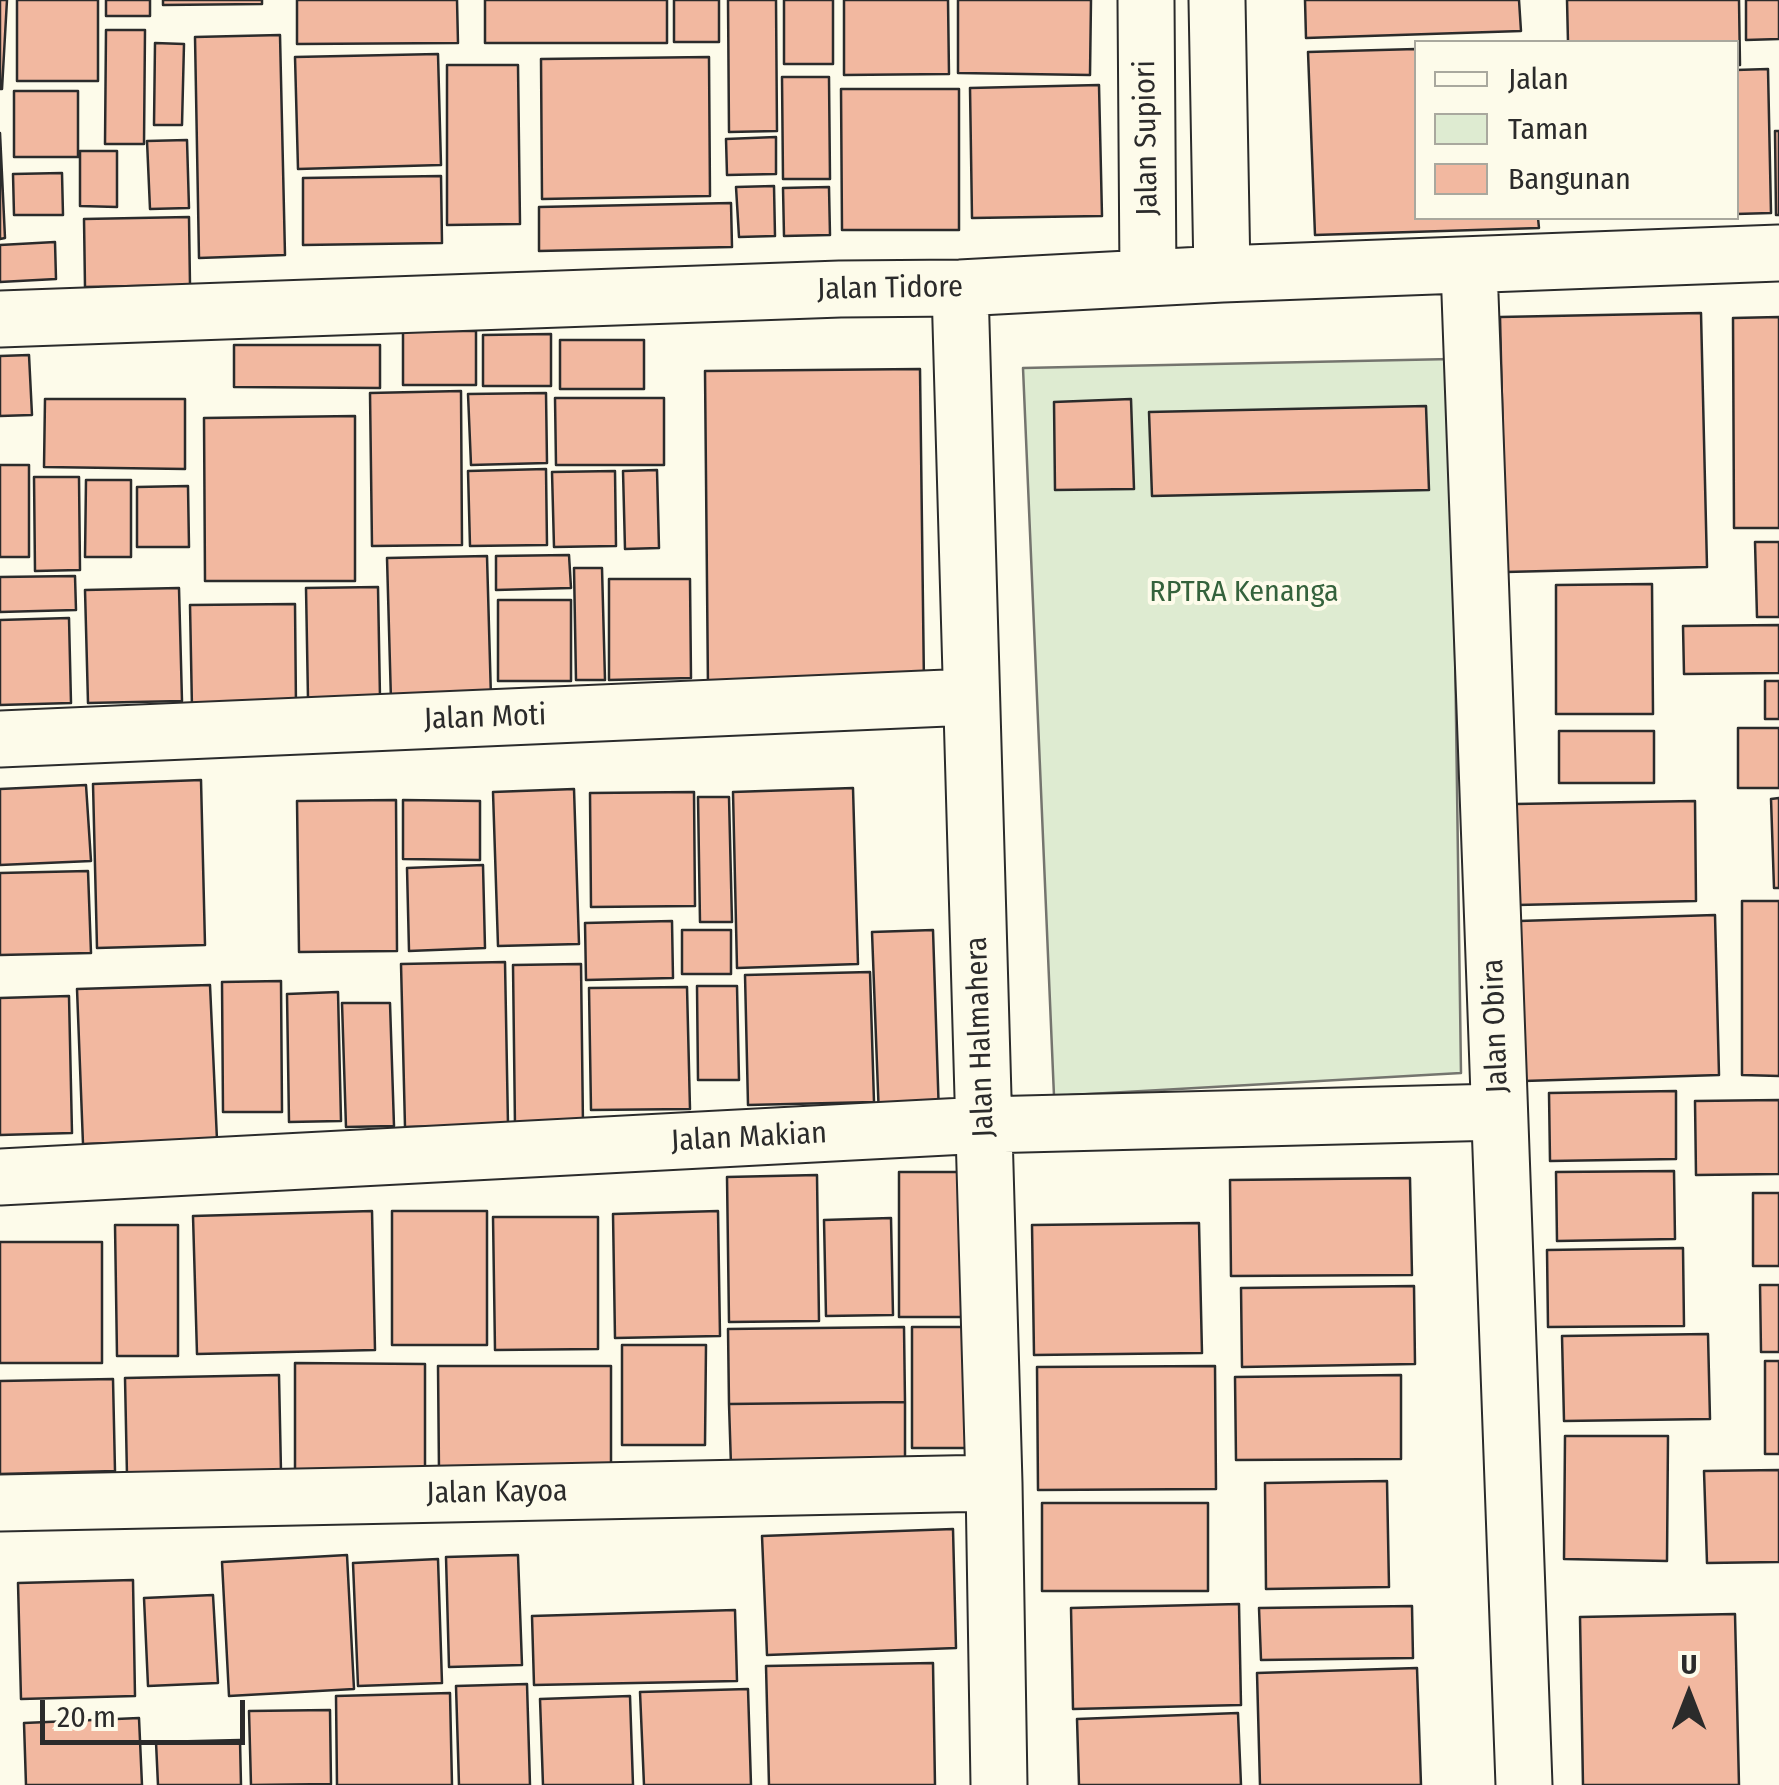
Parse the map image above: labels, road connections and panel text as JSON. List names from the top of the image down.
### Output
{
  "streets": {
    "street": [
      "Jalan Supiori",
      "Jalan Tidore",
      "Jalan Moti",
      "Jalan Obira",
      "Jalan Halmahera",
      "Jalan Makian",
      "Jalan Kayoa"
    ]
  },
  "crossings": [
    ["Jalan Supiori", "Jalan Tidore"],
    ["Jalan Tidore", "Jalan Obira"],
    ["Jalan Tidore", "Jalan Halmahera"],
    ["Jalan Moti", "Jalan Halmahera"],
    ["Jalan Obira", "Jalan Makian"],
    ["Jalan Halmahera", "Jalan Makian"],
    ["Jalan Halmahera", "Jalan Kayoa"]
  ],
  "parks": ["RPTRA Kenanga"],
  "legend": ["Jalan", "Taman", "Bangunan"],
  "scale_bar": "20 m",
  "north": "top"
}
